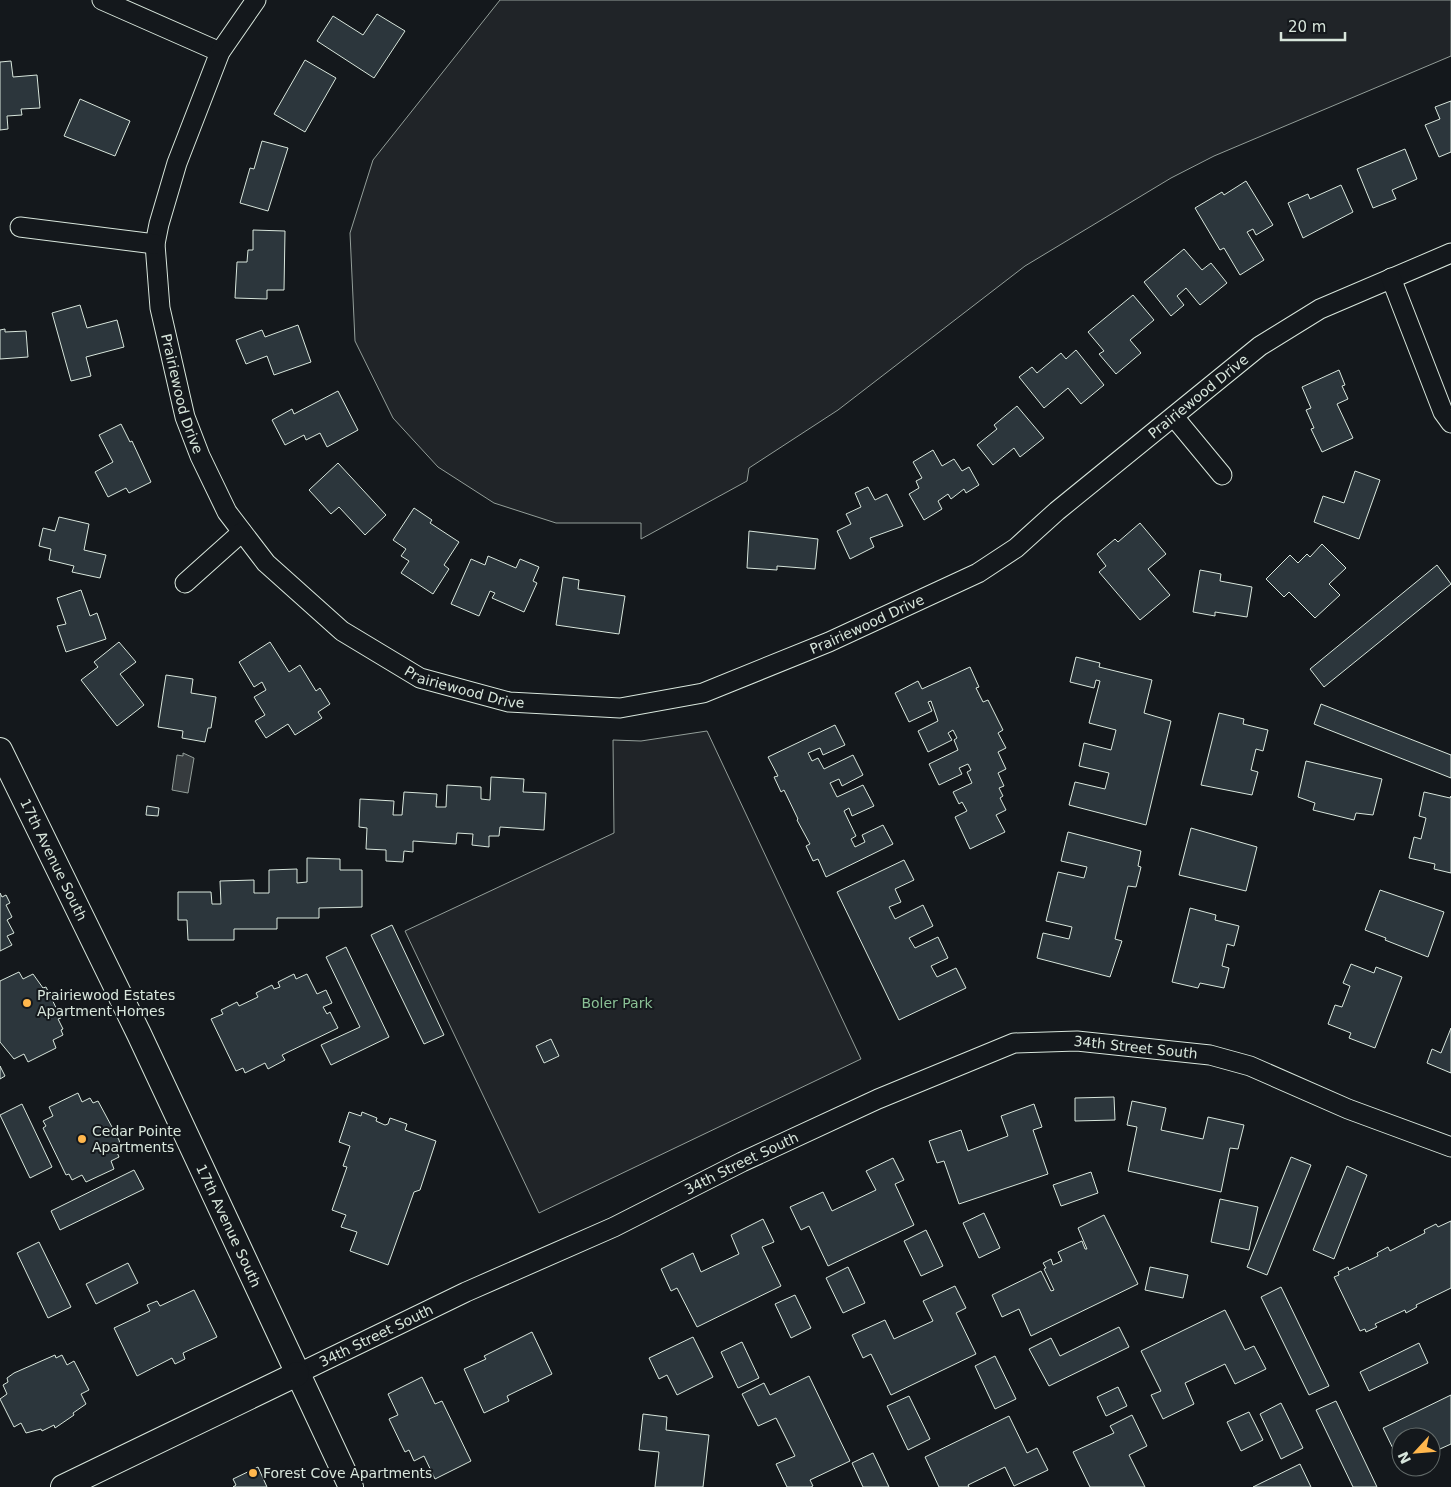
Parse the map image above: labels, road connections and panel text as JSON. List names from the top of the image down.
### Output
{
  "streets": {
    "street": ["Prairiewood Drive", "17th Avenue South", "34th Street South"]
  },
  "crossings": [
    ["17th Avenue South", "34th Street South"]
  ],
  "parks": ["Boler Park"],
  "places": ["Prairiewood Estates Apartment Homes", "Cedar Pointe Apartments", "Forest Cove Apartments"],
  "scale_bar": "20 m",
  "north": "bottom left"
}
